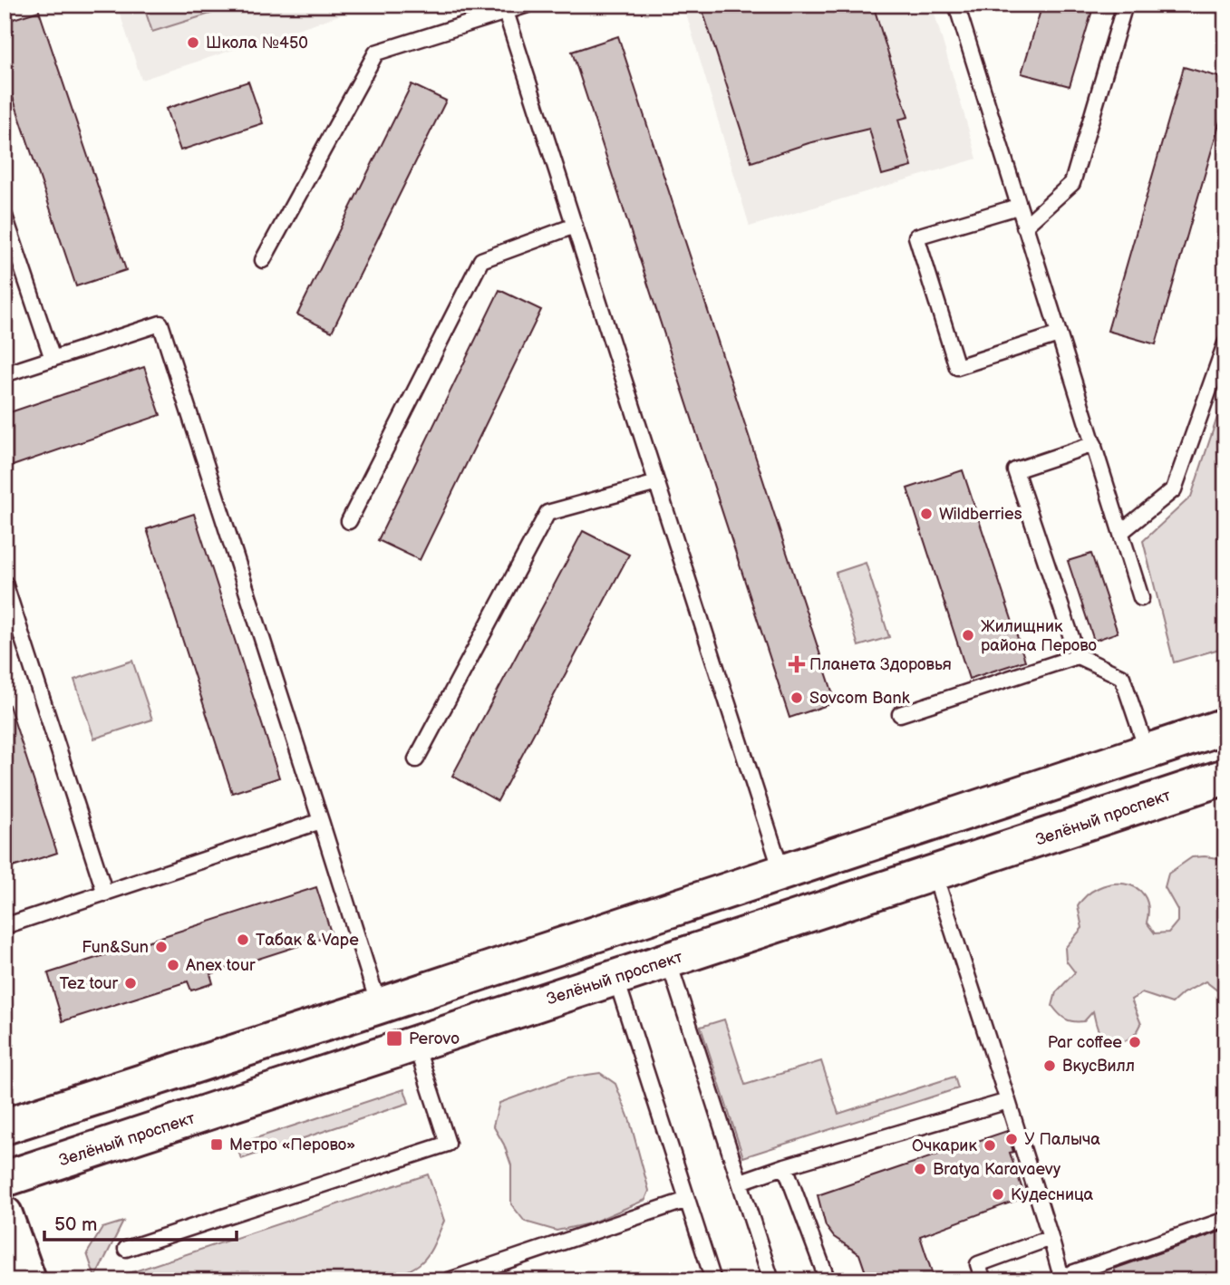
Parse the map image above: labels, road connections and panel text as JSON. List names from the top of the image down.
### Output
{
  "streets": {
    "main road": ["Зелёный проспект"]
  },
  "places": {
    "other": [
      "Школа №450",
      "Wildberries",
      "Жилищник района Перово",
      "Sovcom Bank",
      "Табак & Vape",
      "Fun&Sun",
      "Anex tour",
      "Tez tour",
      "Par coffee",
      "ВкусВилл",
      "У Палыча",
      "Очкарик",
      "Bratya Karavaevy",
      "Кудесница"
    ],
    "health": ["Планета Здоровья"],
    "transit": ["Perovo", "Метро «Перово»"]
  },
  "scale_bar": "50 m"
}
